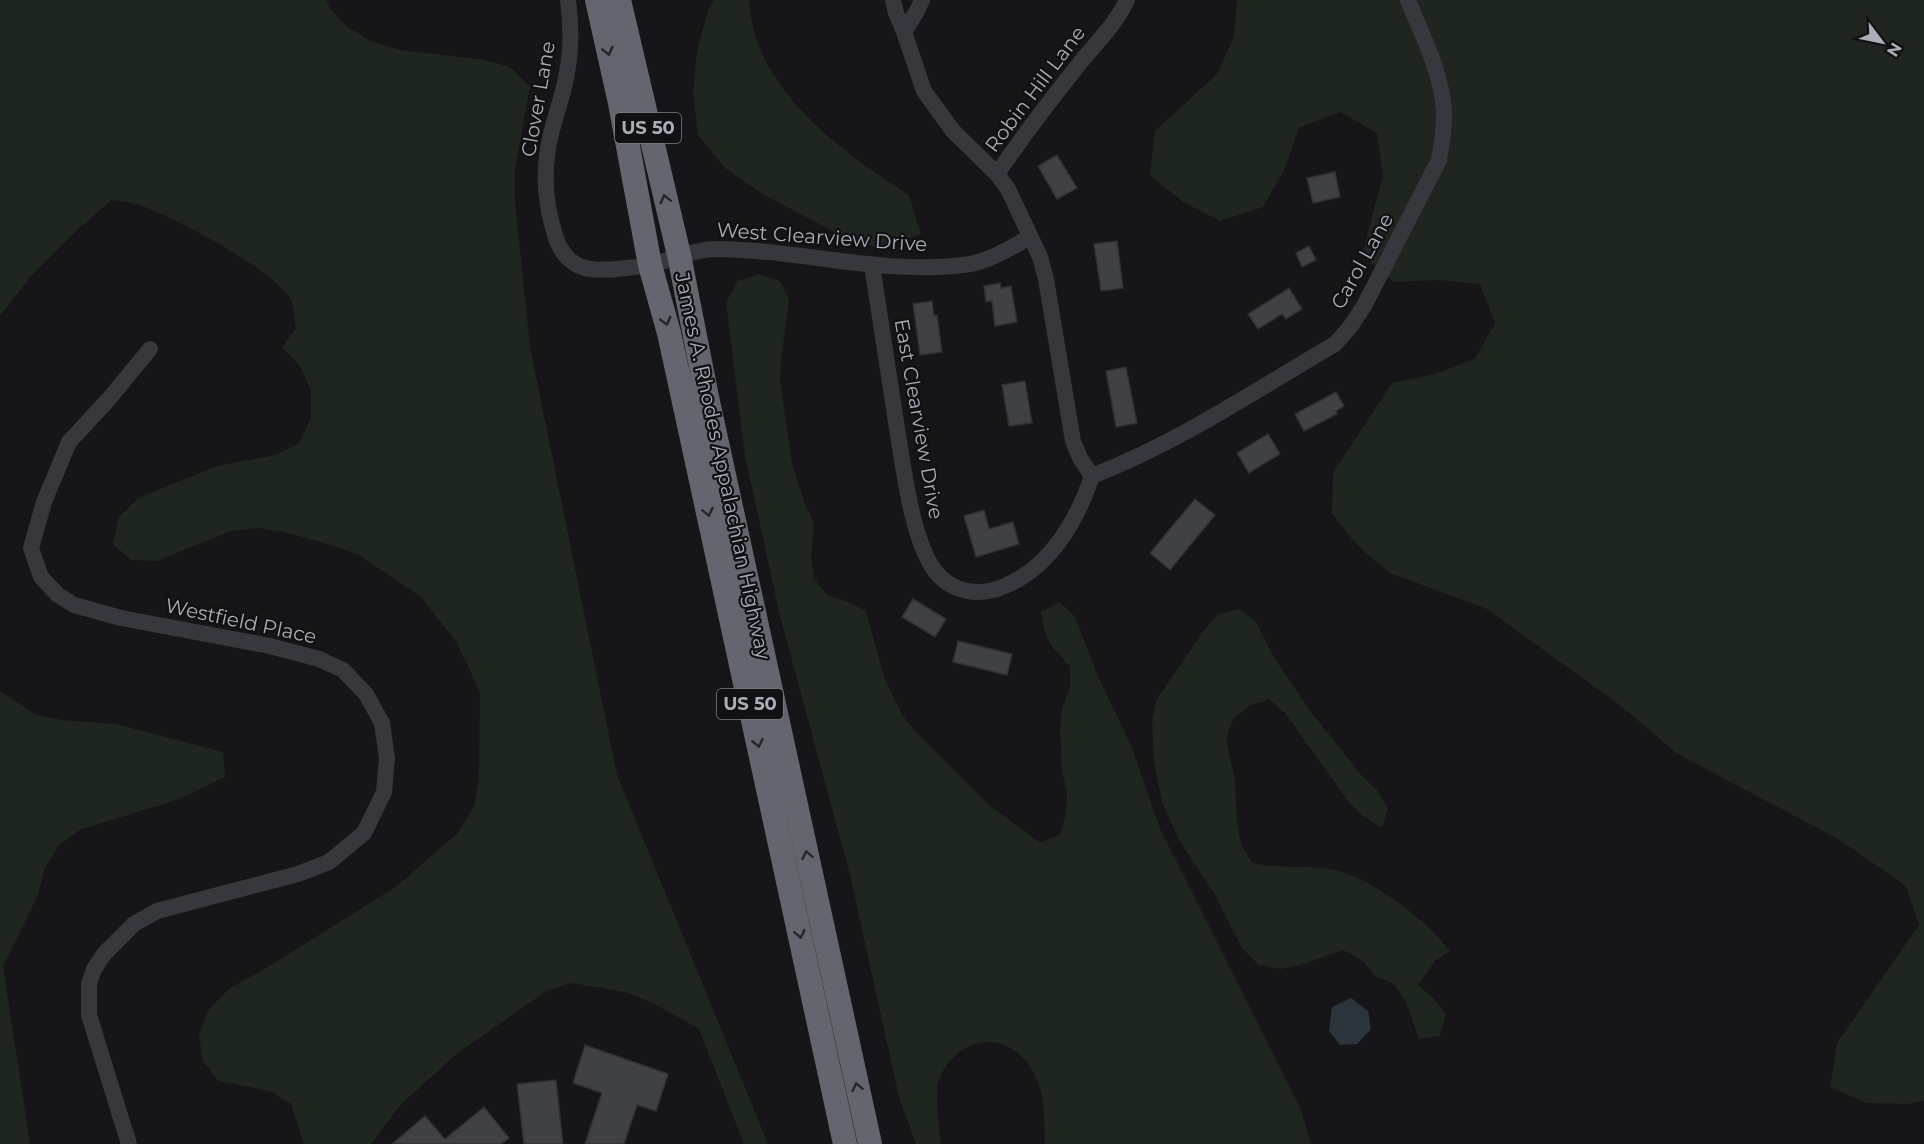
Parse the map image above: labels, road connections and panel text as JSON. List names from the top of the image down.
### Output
{
  "streets": {
    "highway": ["US 50", "James A. Rhodes Appalachian Highway"],
    "street": [
      "Robin Hill Lane",
      "Clover Lane",
      "West Clearview Drive",
      "Carol Lane",
      "East Clearview Drive",
      "Westfield Place"
    ]
  },
  "crossings": [
    ["Clover Lane", "West Clearview Drive"],
    ["Clover Lane", "James A. Rhodes Appalachian Highway"],
    ["West Clearview Drive", "East Clearview Drive"],
    ["West Clearview Drive", "James A. Rhodes Appalachian Highway"],
    ["Carol Lane", "East Clearview Drive"]
  ],
  "north": "bottom right"
}
